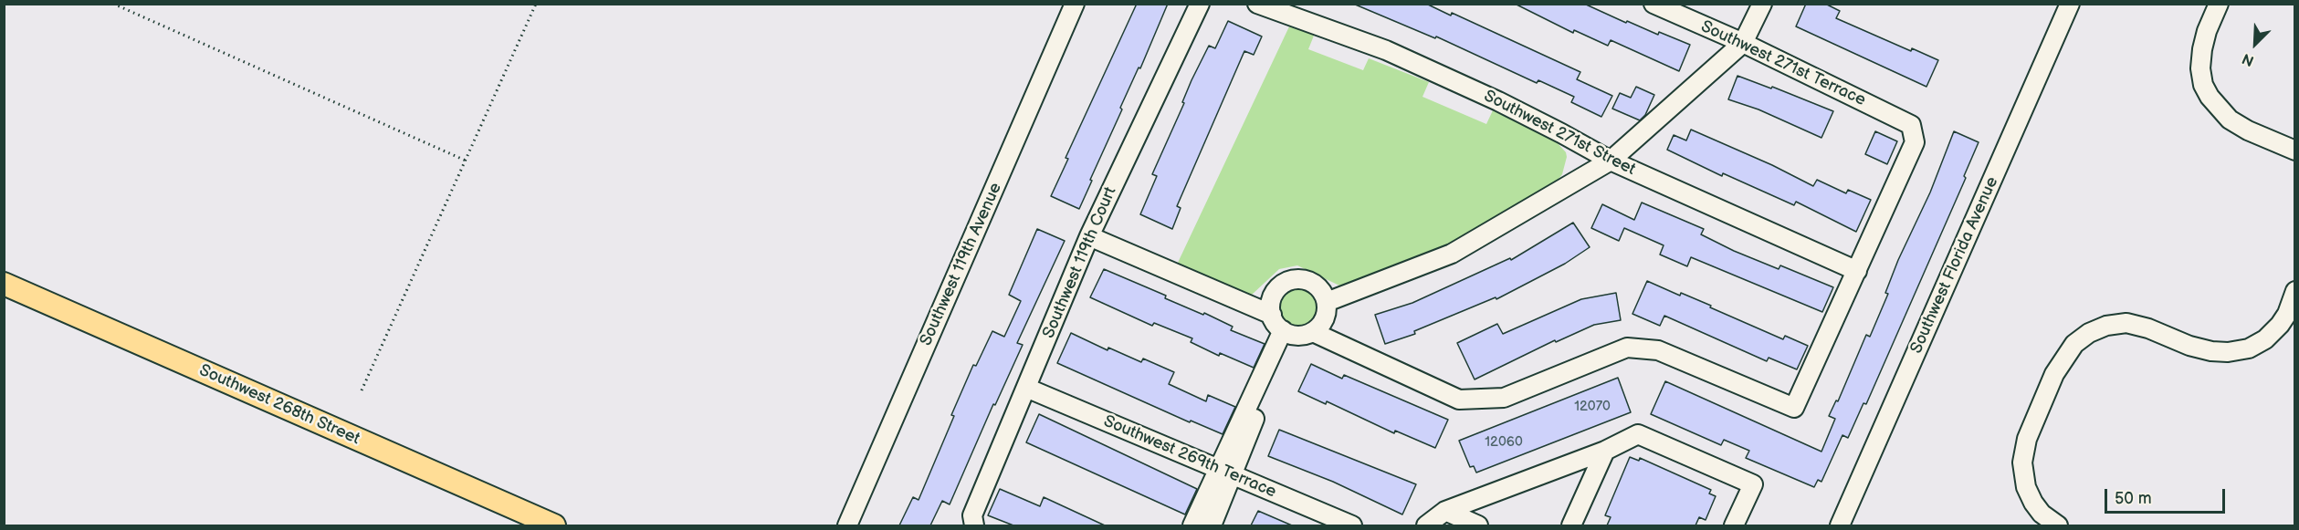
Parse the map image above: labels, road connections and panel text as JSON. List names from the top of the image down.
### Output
{
  "streets": {
    "main road": ["Southwest 268th Street"],
    "street": [
      "Southwest 271st Terrace",
      "Southwest 271st Street",
      "Southwest 119th Court",
      "Southwest 119th Avenue",
      "Southwest Florida Avenue",
      "Southwest 269th Terrace"
    ]
  },
  "crossings": [
    ["Southwest 271st Terrace", "Southwest 271st Street"],
    ["Southwest 119th Court", "Southwest 269th Terrace"]
  ],
  "house_numbers": ["12070", "12060"],
  "scale_bar": "50 m",
  "north": "bottom left"
}
